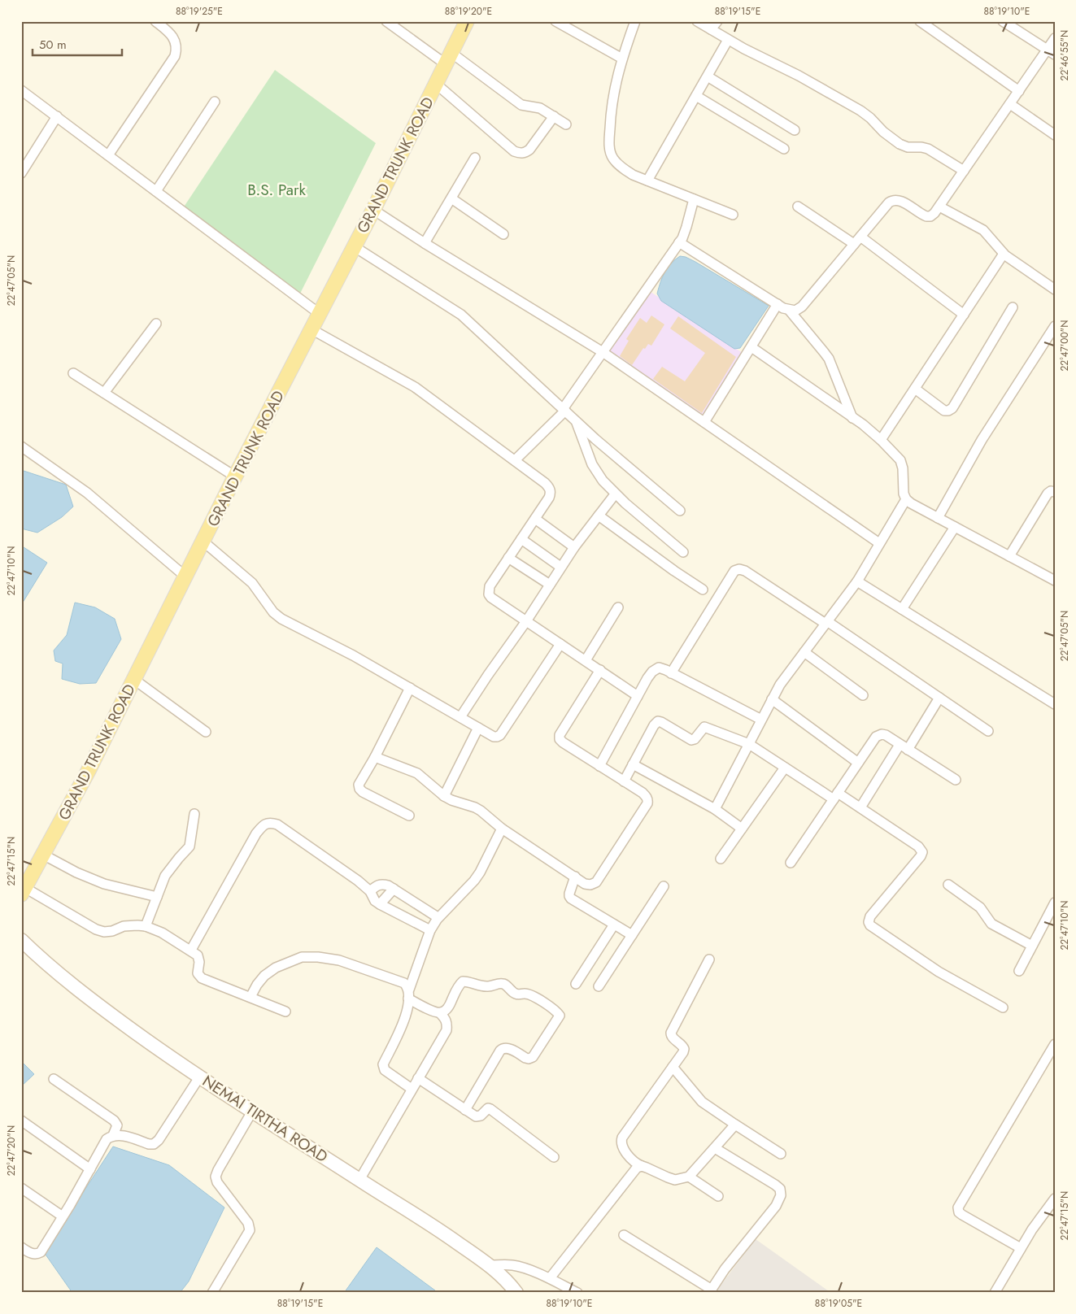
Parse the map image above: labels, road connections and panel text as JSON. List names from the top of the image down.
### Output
{
  "streets": {
    "main road": ["GRAND TRUNK ROAD"],
    "street": ["NEMAI TIRTHA ROAD"]
  },
  "parks": ["B.S. Park"],
  "scale_bar": "50 m",
  "coordinates": [
    "88°19'25\"E",
    "88°19'20\"E",
    "88°19'15\"E",
    "88°19'10\"E",
    "22°46'55\"N",
    "22°47'05\"N",
    "22°47'00\"N",
    "22°47'10\"N",
    "22°47'15\"N",
    "22°47'20\"N",
    "88°19'05\"E"
  ]
}
